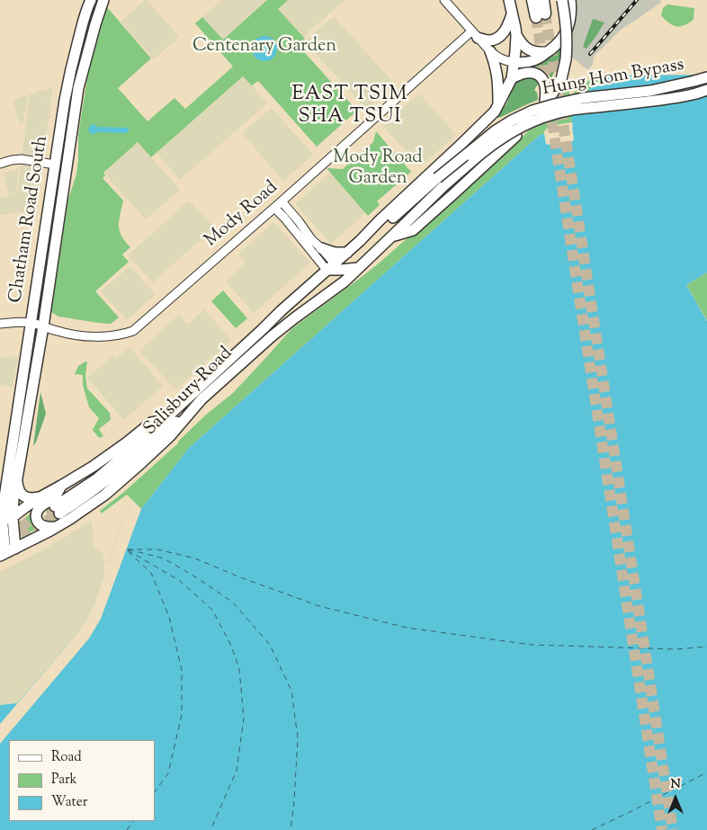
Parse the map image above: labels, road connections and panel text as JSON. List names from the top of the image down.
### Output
{
  "streets": {
    "main road": ["Hung Hom Bypass", "Chatham Road South", "Salisbury Road"],
    "street": ["Mody Road"]
  },
  "crossings": [
    ["Hung Hom Bypass", "Salisbury Road"],
    ["Mody Road", "Chatham Road South"],
    ["Chatham Road South", "Salisbury Road"]
  ],
  "districts": ["EAST TSIM SHA TSUI"],
  "parks": ["Centenary Garden", "Mody Road Garden"],
  "legend": ["Road", "Park", "Water"],
  "north": "top"
}
